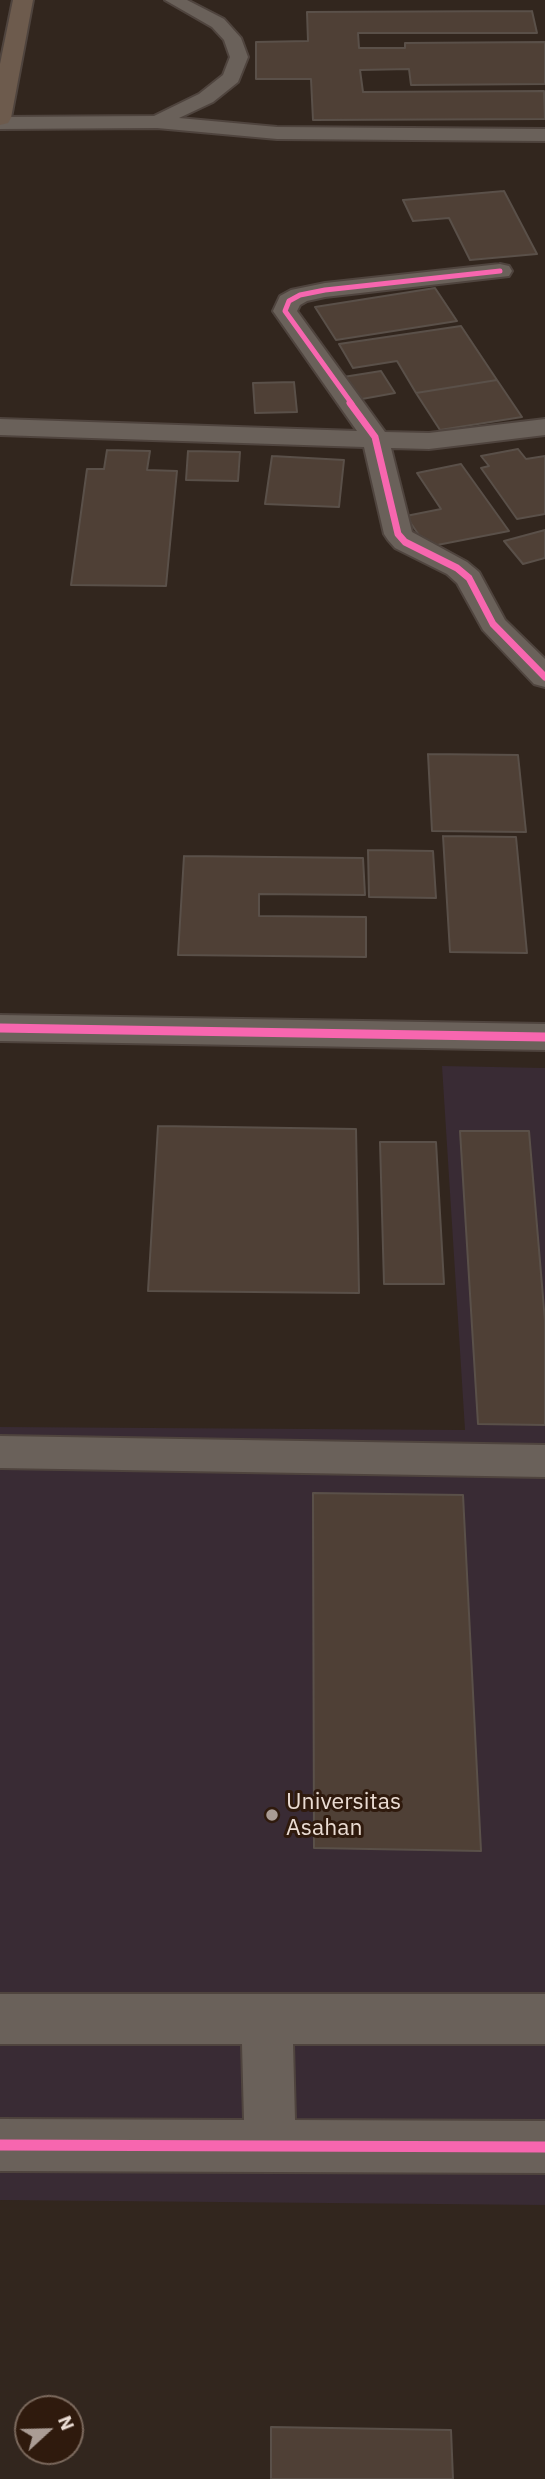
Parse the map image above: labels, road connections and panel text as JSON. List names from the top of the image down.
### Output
{
  "places": ["Universitas Asahan"],
  "north": "right"
}
